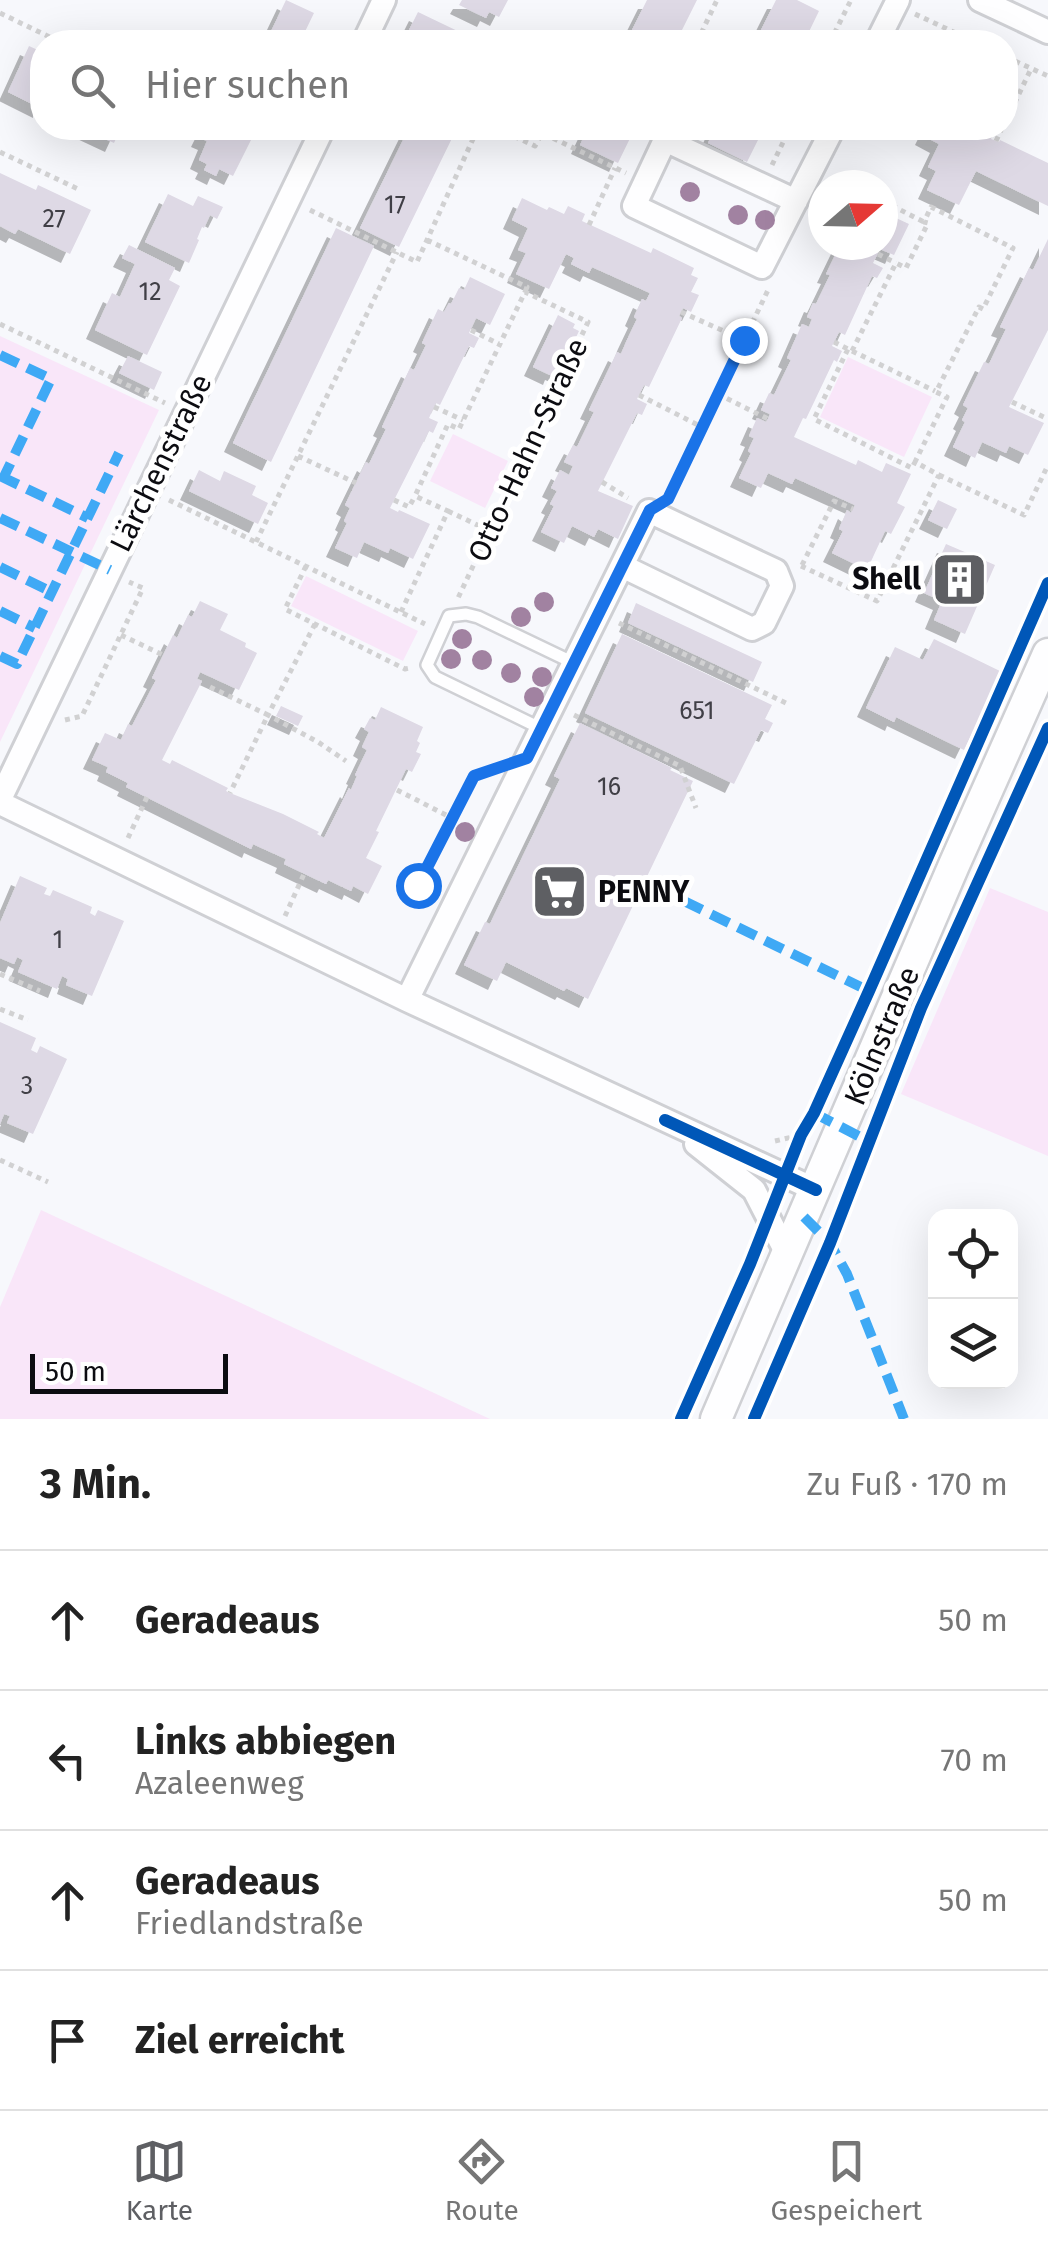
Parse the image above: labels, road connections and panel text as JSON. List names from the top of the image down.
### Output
{
  "streets": {
    "main road": ["Kölnstraße"],
    "street": ["Lärchenstraße"],
    "path": ["Otto-Hahn-Straße"]
  },
  "places": {
    "building": ["Shell"],
    "supermarket": ["PENNY"]
  },
  "house_numbers": [
    "17",
    "27",
    "12",
    "651",
    "16",
    "1",
    "3"
  ],
  "scale_bar": "50 m",
  "north": "right",
  "page": {
    "search": "Hier suchen",
    "scale": "50 m",
    "heading": ["3 Min.", "Zu Fuß · 170 m"],
    "list": [
      ["Geradeaus", "50 m"],
      ["Links abbiegen", "Azaleenweg", "70 m"],
      ["Geradeaus", "Friedlandstraße", "50 m"],
      "Ziel erreicht"
    ],
    "nav": ["Karte", "Route", "Gespeichert"]
  }
}
